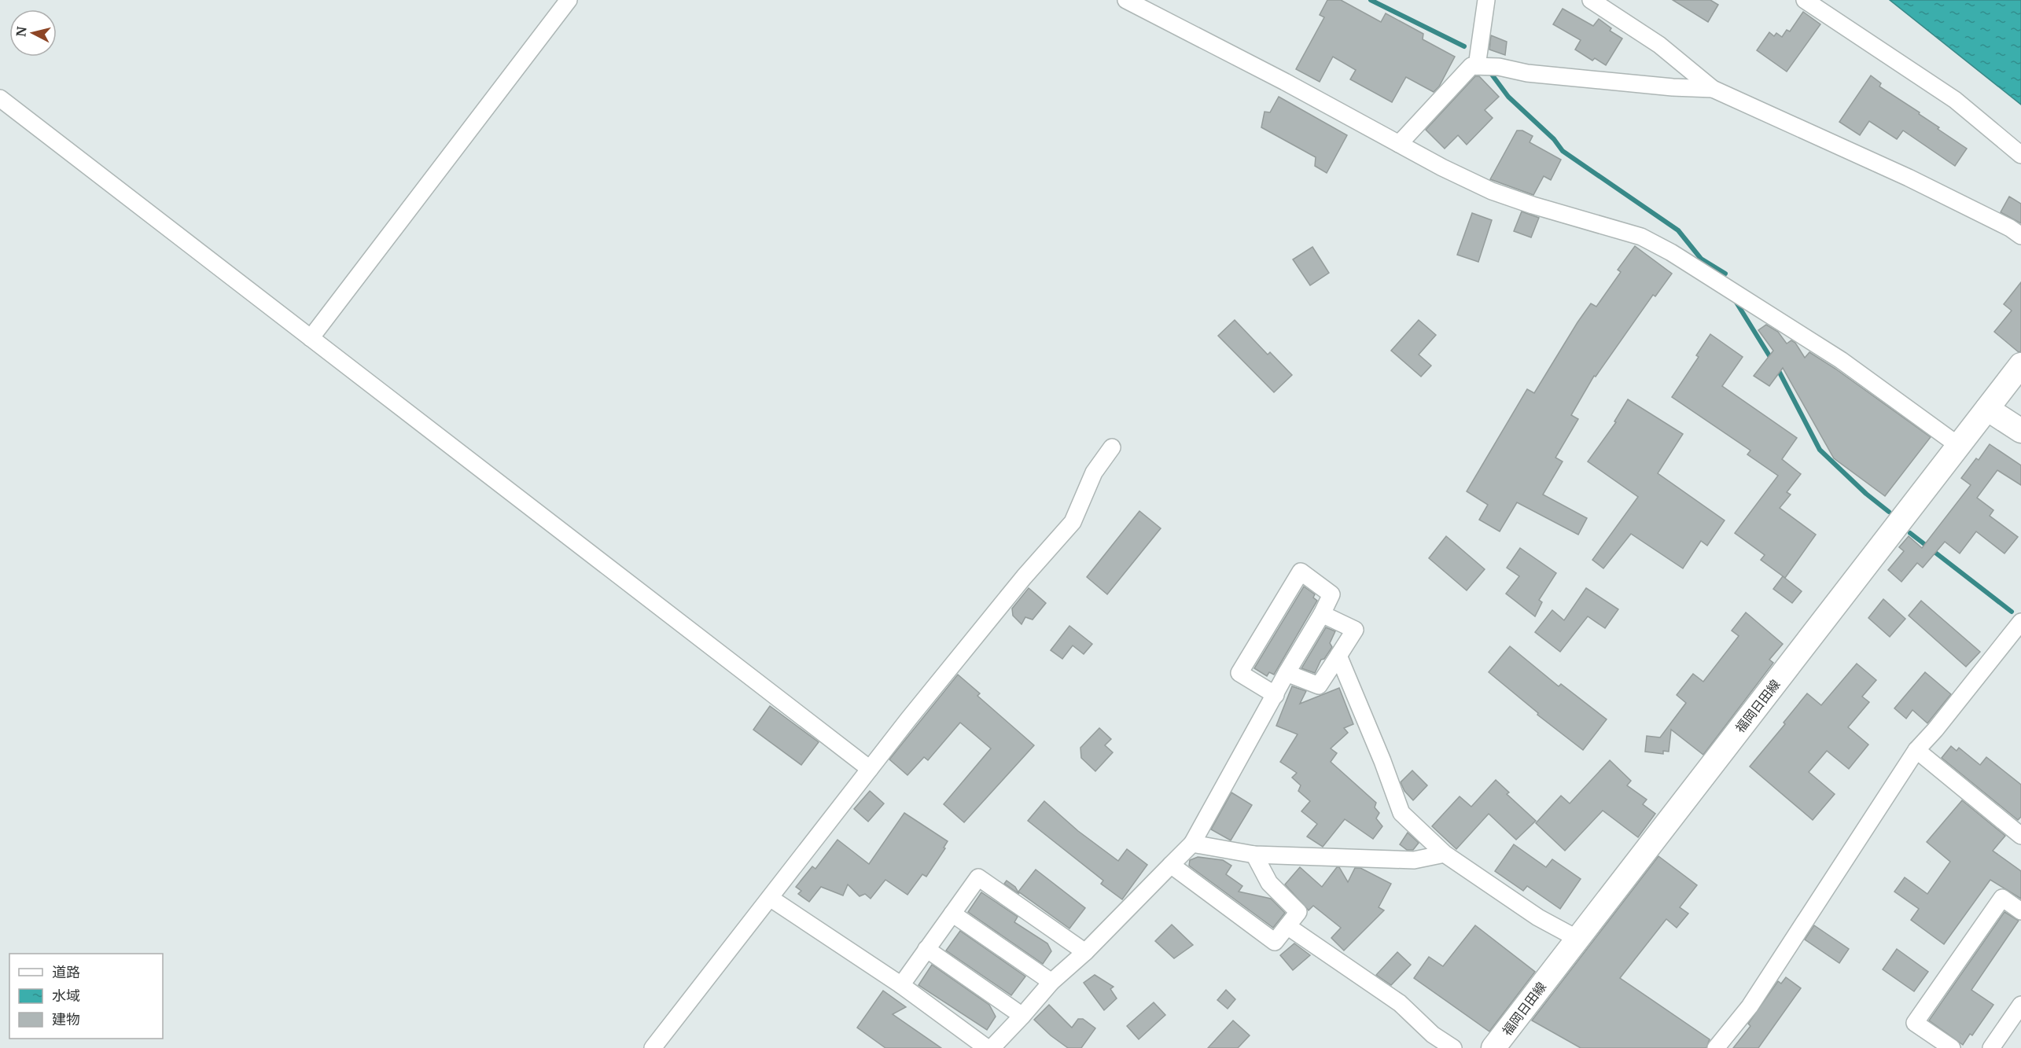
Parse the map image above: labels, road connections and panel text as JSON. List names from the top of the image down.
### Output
{
  "streets": {
    "main road": ["福岡日田線"]
  },
  "legend": ["道路", "水域", "建物"],
  "north": "left"
}
